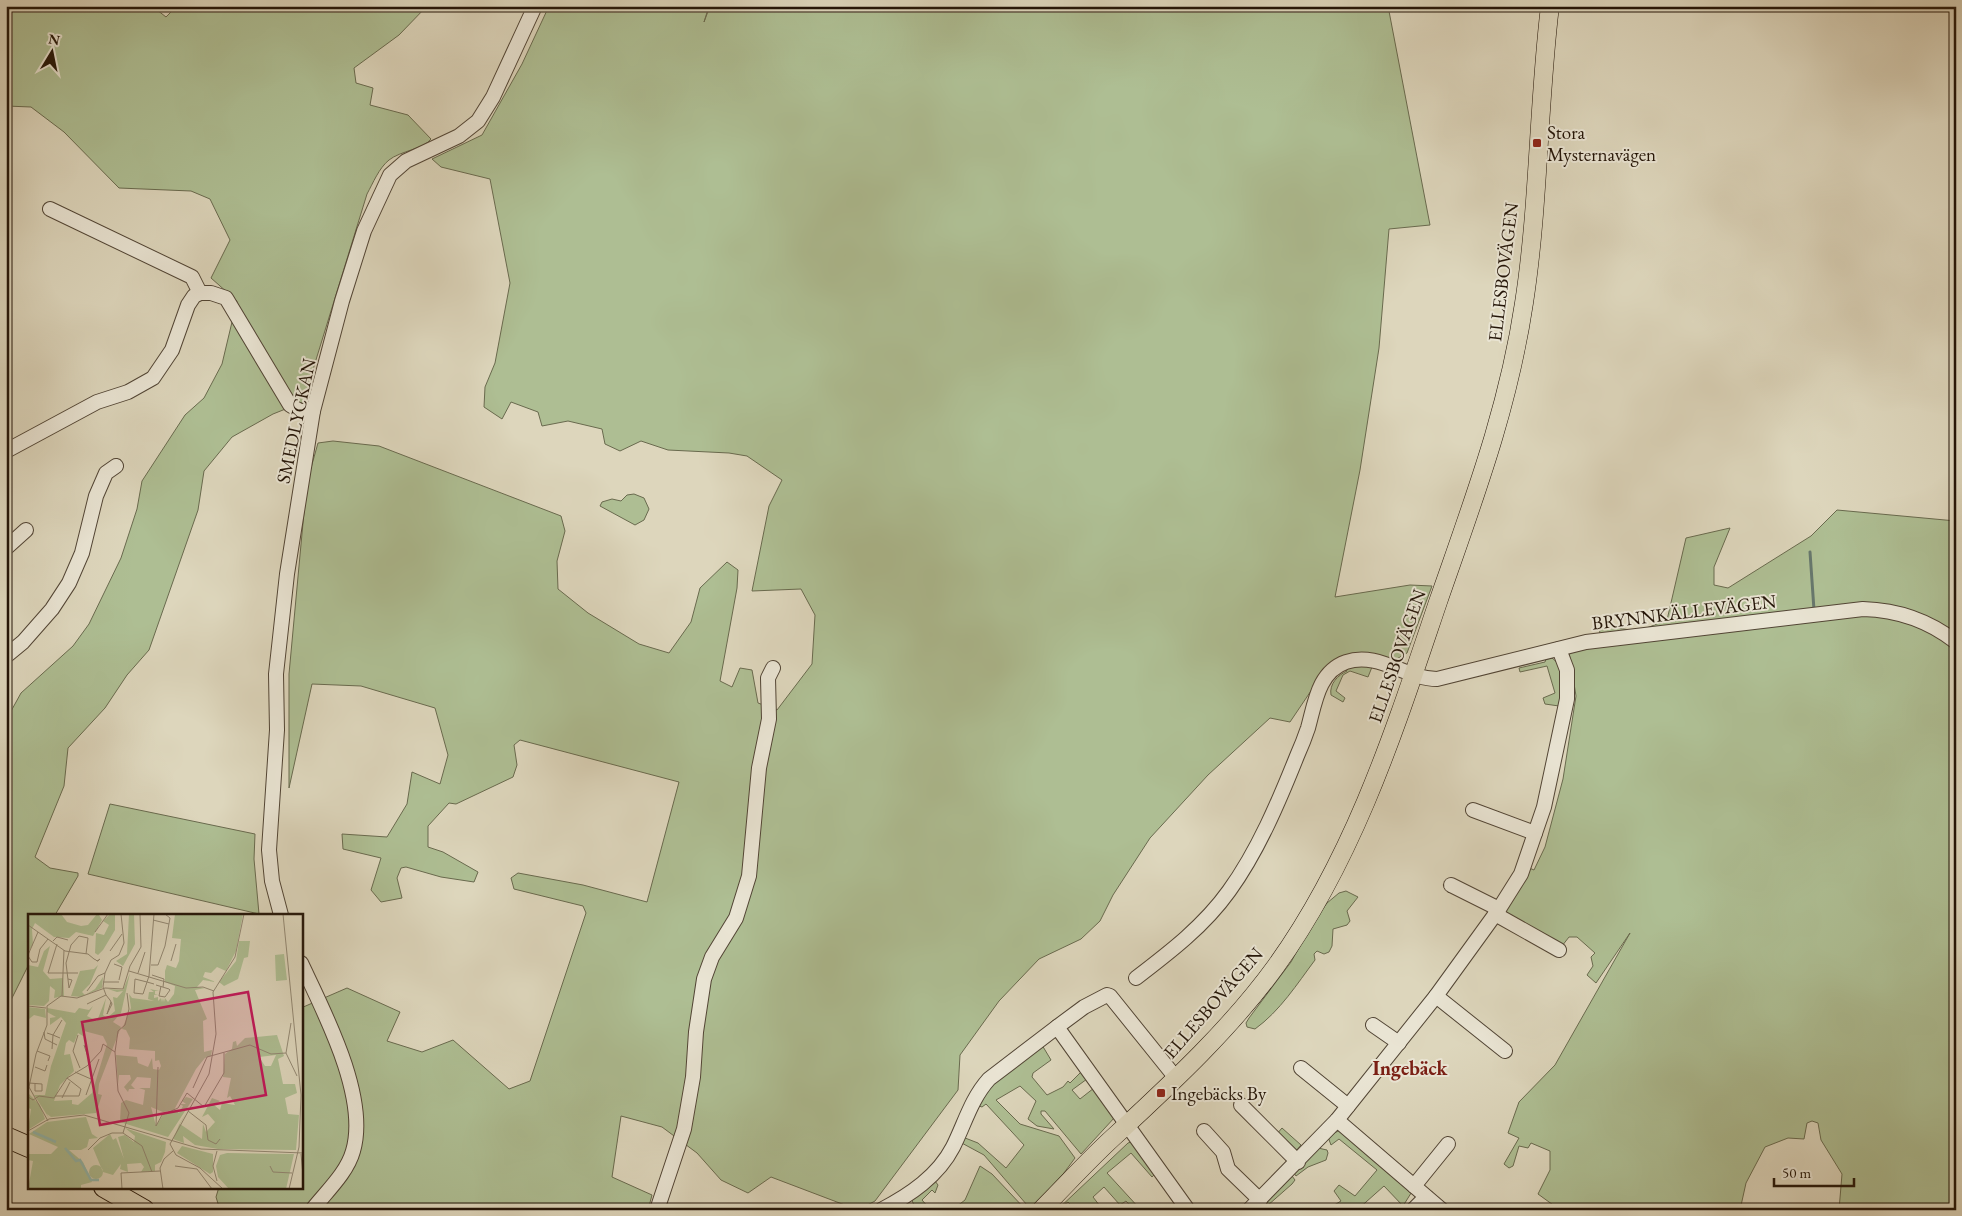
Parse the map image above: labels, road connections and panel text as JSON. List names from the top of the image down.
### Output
{
  "streets": {
    "main road": ["ELLESBOVÄGEN"],
    "street": ["SMEDLYCKAN", "BRYNNKÄLLEVÄGEN"]
  },
  "crossings": [
    ["ELLESBOVÄGEN", "BRYNNKÄLLEVÄGEN"]
  ],
  "districts": ["Ingebäck"],
  "places": {
    "transit": ["Stora Mysternavägen", "Ingebäcks By"]
  },
  "scale_bar": "50 m",
  "north": "top"
}
